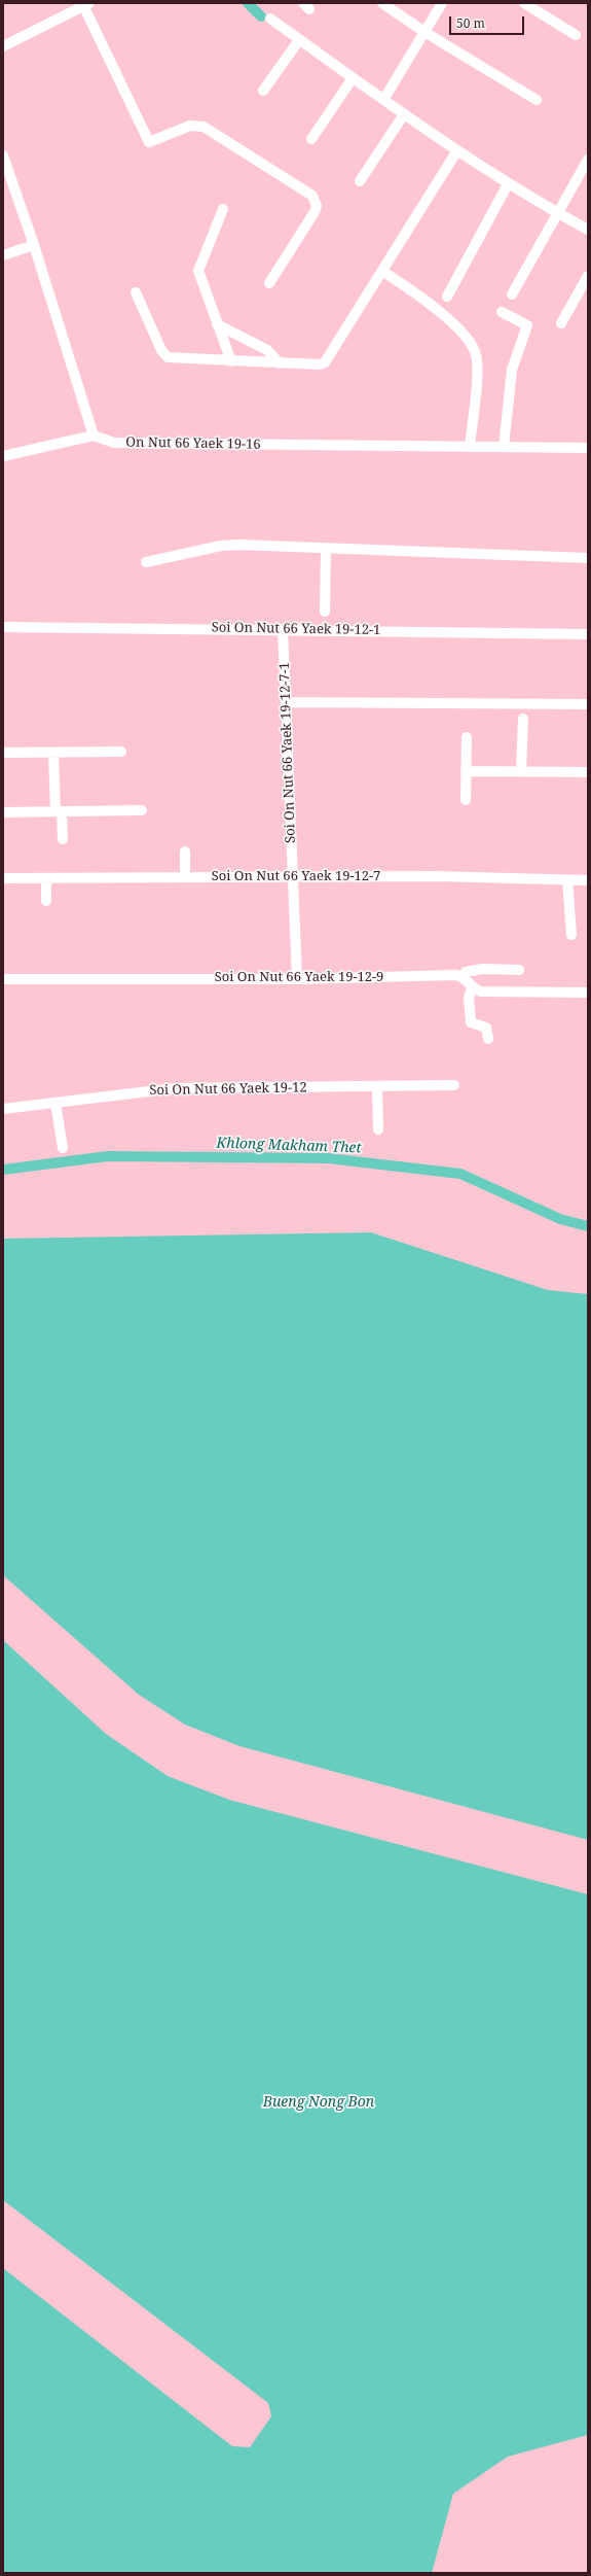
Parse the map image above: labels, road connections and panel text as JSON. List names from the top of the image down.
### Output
{
  "streets": {
    "street": [
      "On Nut 66 Yaek 19-16",
      "Soi On Nut 66 Yaek 19-12-1",
      "Soi On Nut 66 Yaek 19-12-7-1",
      "Soi On Nut 66 Yaek 19-12-7",
      "Soi On Nut 66 Yaek 19-12-9",
      "Soi On Nut 66 Yaek 19-12"
    ]
  },
  "crossings": [
    ["Soi On Nut 66 Yaek 19-12-1", "Soi On Nut 66 Yaek 19-12-7-1"],
    ["Soi On Nut 66 Yaek 19-12-7-1", "Soi On Nut 66 Yaek 19-12-7"],
    ["Soi On Nut 66 Yaek 19-12-7-1", "Soi On Nut 66 Yaek 19-12-9"]
  ],
  "water": ["Khlong Makham Thet", "Bueng Nong Bon"],
  "scale_bar": "50 m"
}
